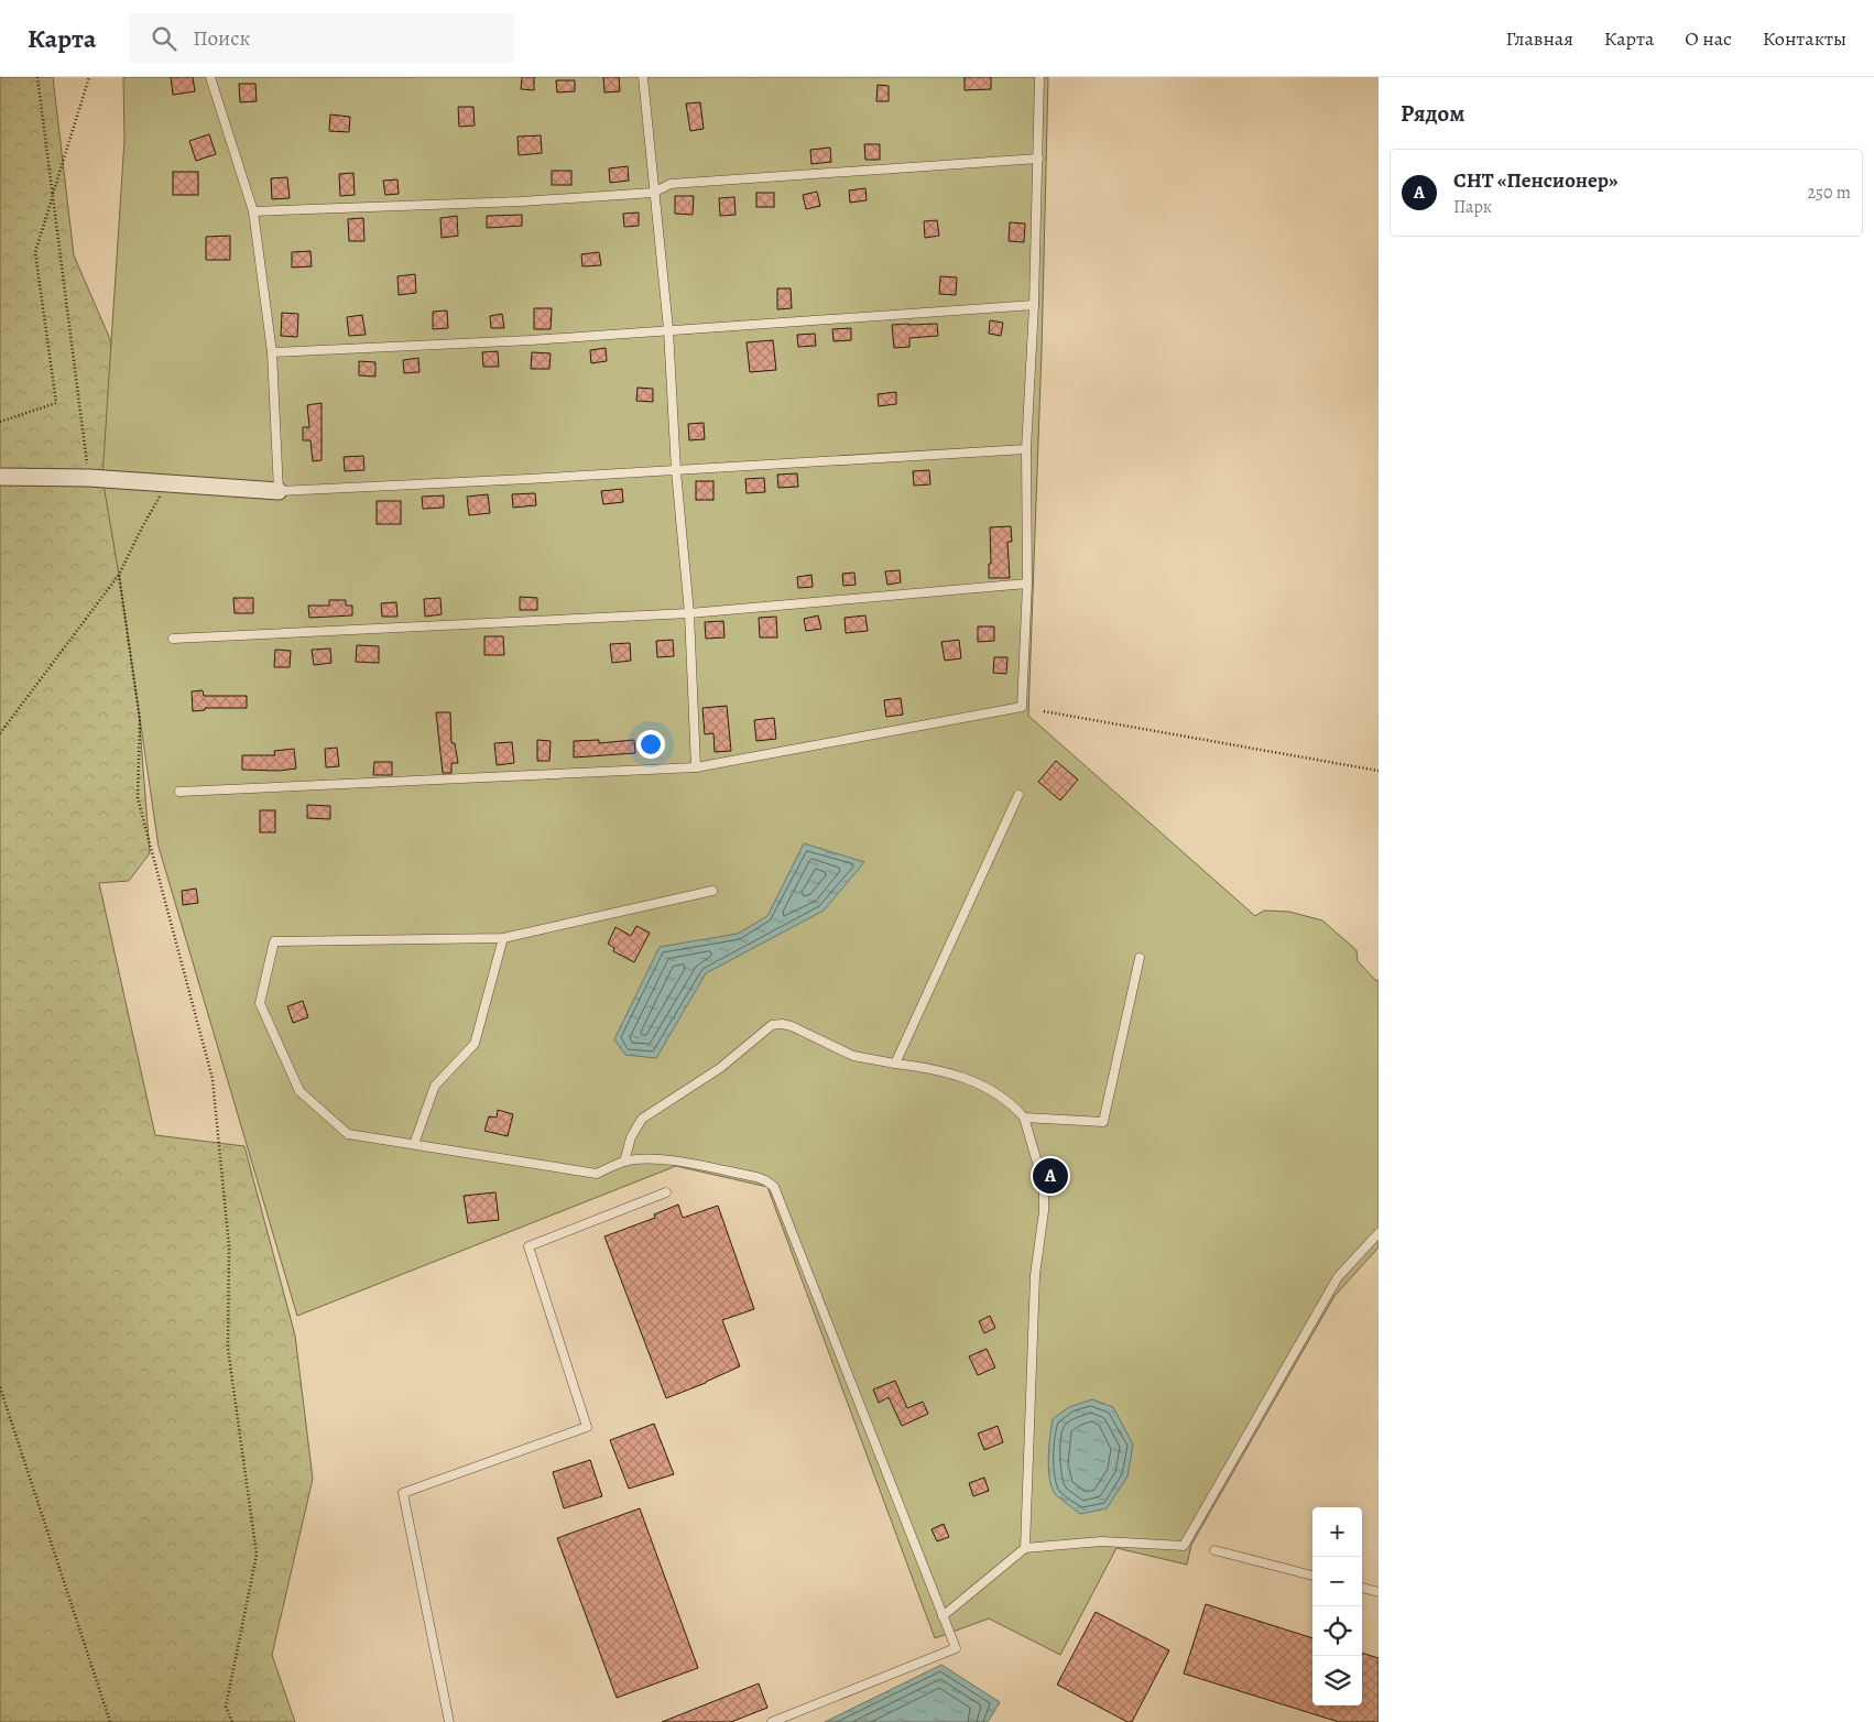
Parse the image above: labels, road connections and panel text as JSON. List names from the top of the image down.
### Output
{
  "page": {
    "header": "Карта",
    "search": "Поиск",
    "nav": [
      "Главная",
      "Карта",
      "О нас",
      "Контакты"
    ],
    "heading": "Рядом",
    "list": [
      {
        "mark": "A",
        "name": "СНТ «Пенсионер»",
        "note": "Парк",
        "value": "250 m"
      }
    ],
    "pins": "A",
    "map_buttons": ["+", "−"]
  }
}
